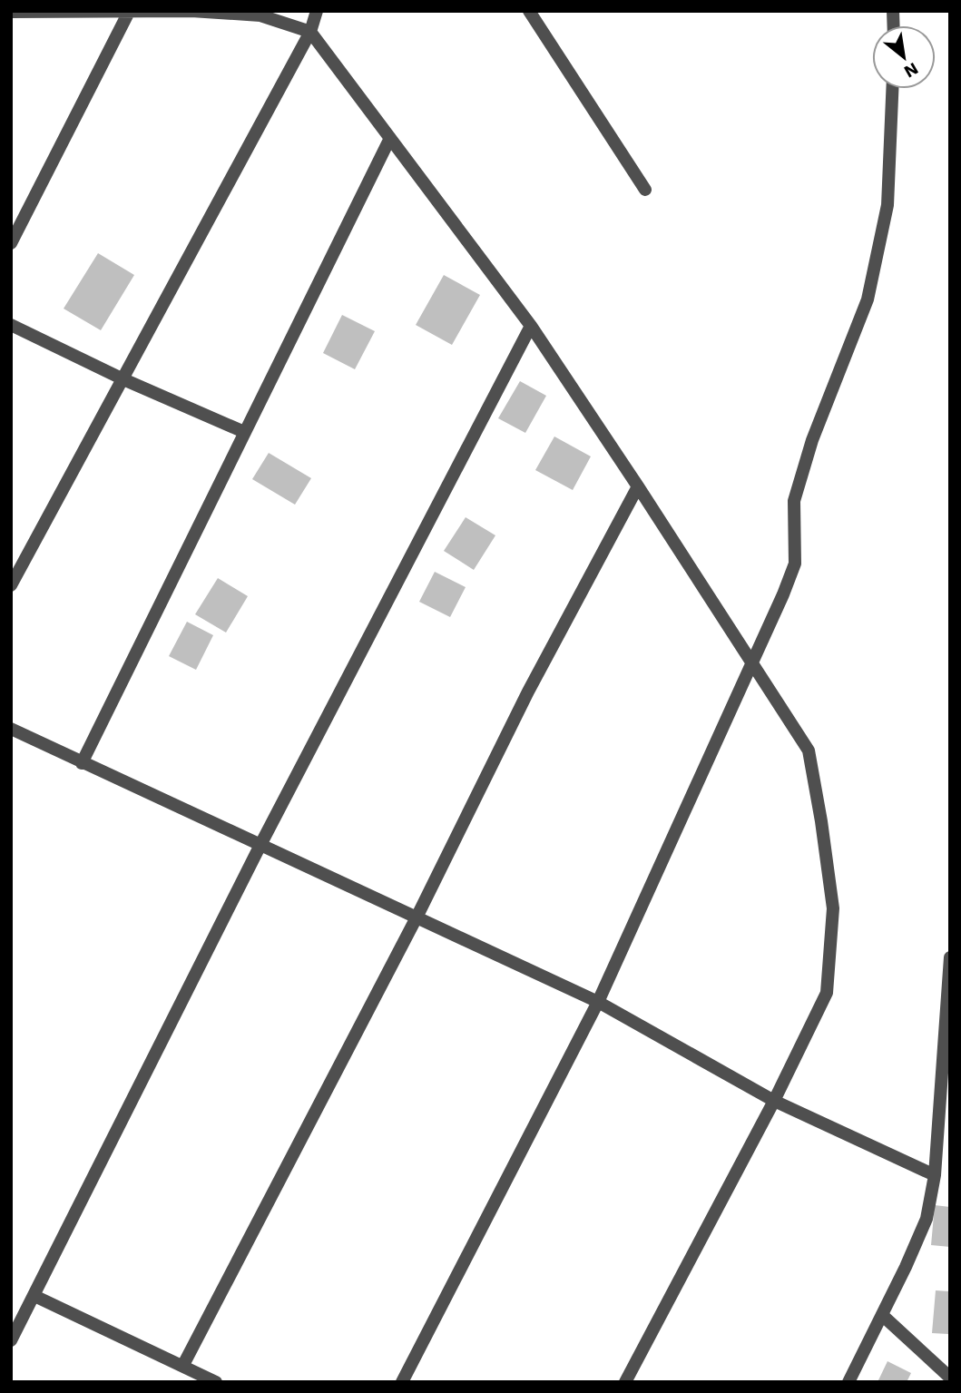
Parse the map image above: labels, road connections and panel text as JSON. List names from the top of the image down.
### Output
{
  "north": "bottom right"
}
